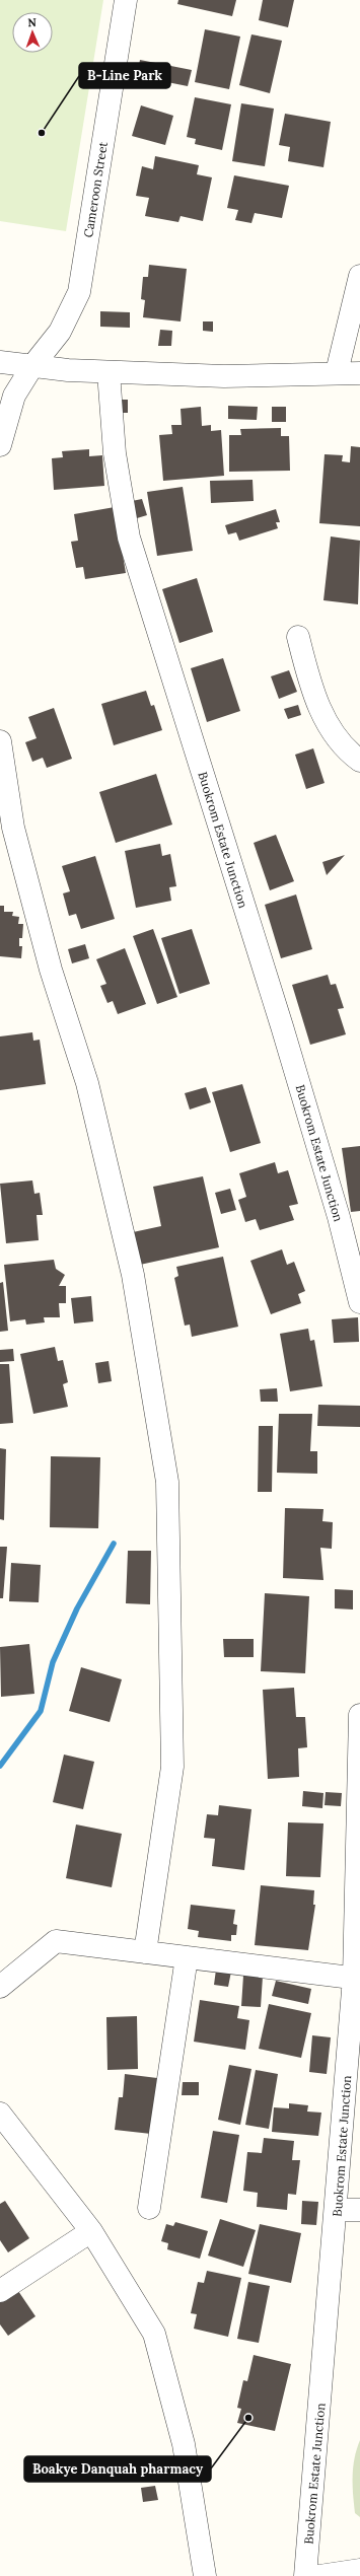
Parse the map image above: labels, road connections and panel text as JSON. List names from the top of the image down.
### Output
{
  "streets": {
    "street": ["Cameroon Street", "Buokrom Estate Junction"]
  },
  "places": ["B-Line Park", "Boakye Danquah pharmacy"],
  "north": "top"
}
